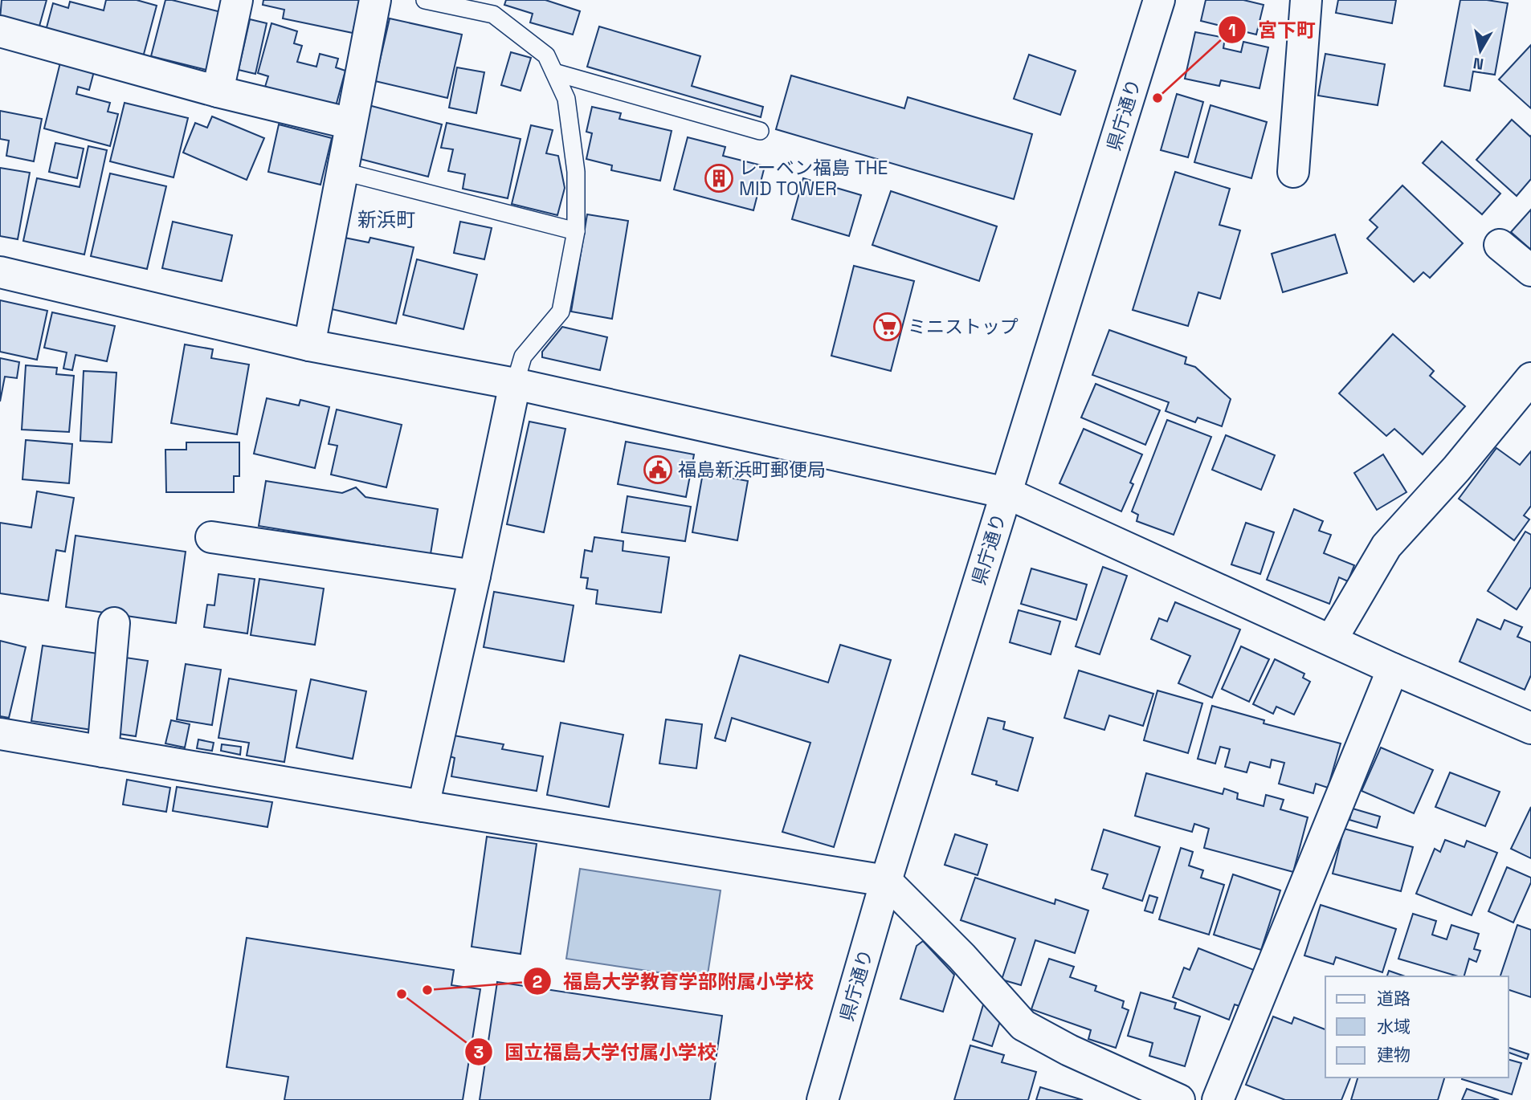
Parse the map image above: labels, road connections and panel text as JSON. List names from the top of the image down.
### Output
{
  "streets": {
    "street": ["県庁通り"]
  },
  "districts": ["新浜町"],
  "places": {
    "other": ["宮下町", "福島大学教育学部附属小学校", "国立福島大学付属小学校"],
    "building": ["レーベン福島 THE MID TOWER"],
    "supermarket": ["ミニストップ"],
    "public building": ["福島新浜町郵便局"]
  },
  "legend": ["道路", "水域", "建物"],
  "north": "bottom"
}
